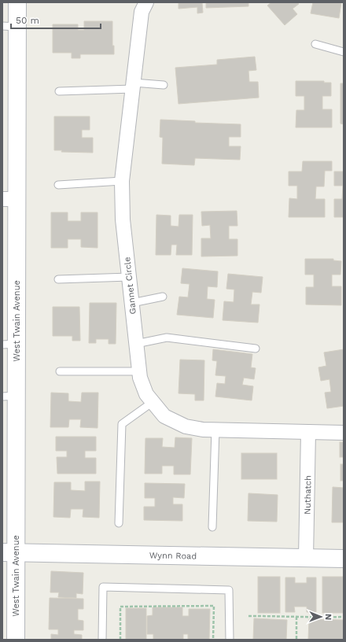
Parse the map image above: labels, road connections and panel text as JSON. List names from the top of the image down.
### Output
{
  "streets": {
    "main road": ["West Twain Avenue", "Wynn Road"],
    "street": ["Gannet Circle", "Nuthatch"]
  },
  "crossings": [
    ["Gannet Circle", "Nuthatch"],
    ["West Twain Avenue", "Wynn Road"],
    ["Nuthatch", "Wynn Road"]
  ],
  "scale_bar": "50 m",
  "north": "right"
}
